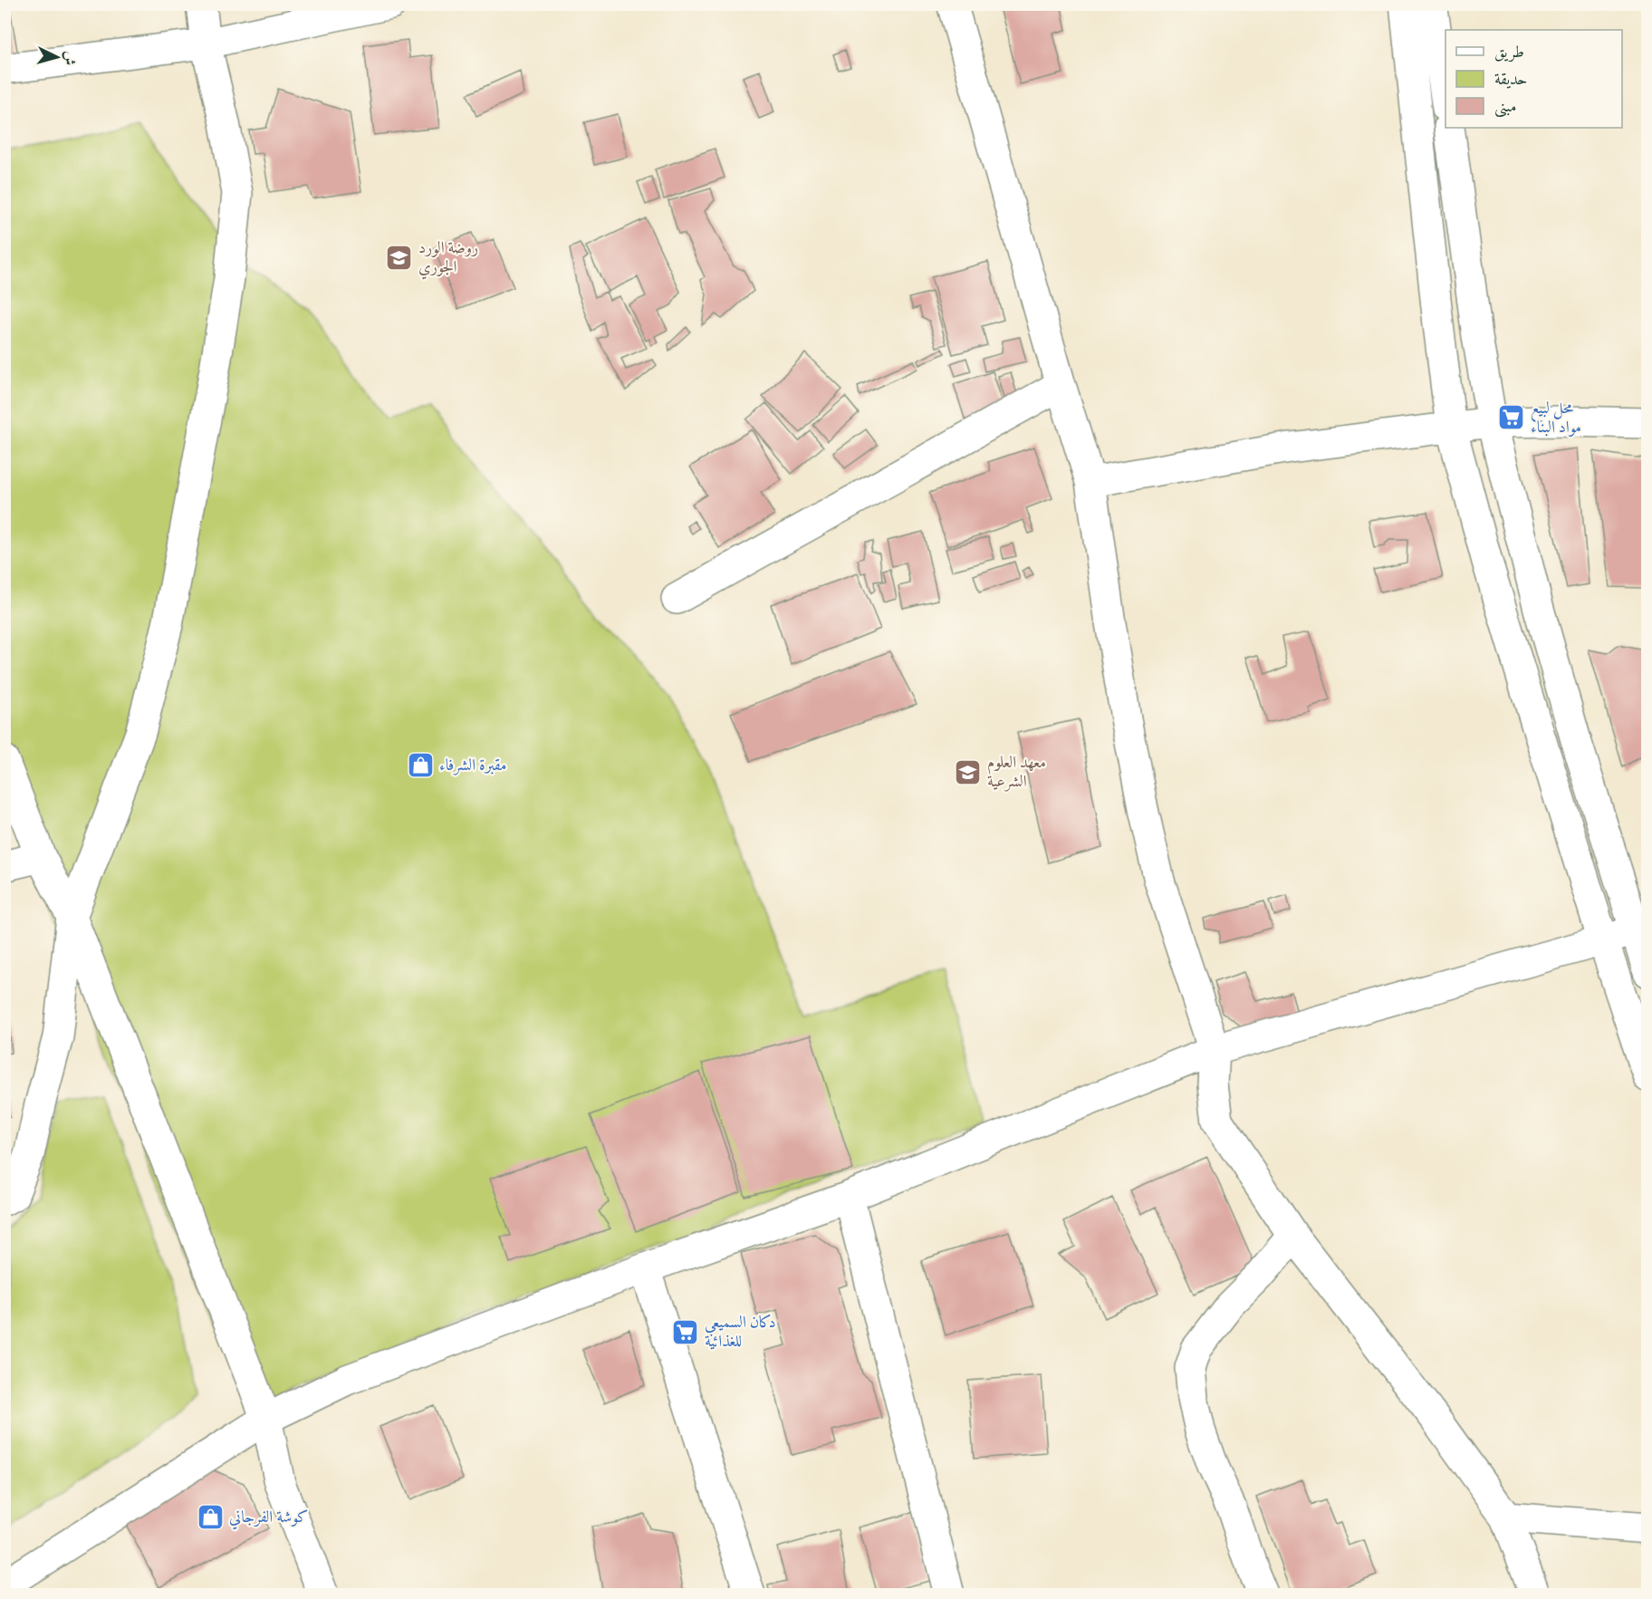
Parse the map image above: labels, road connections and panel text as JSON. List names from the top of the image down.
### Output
{
  "places": {
    "school or university": ["روضة الورد الجوري", "معهد العلوم الشرعية"],
    "supermarket": ["محل لبيع مواد البناء", "دكان السميعي للغذائية"],
    "shop": ["مقبرة الشرفاء", "كوشة الفرجاني"]
  },
  "legend": ["طريق", "حديقة", "مبنى"],
  "north": "right"
}
